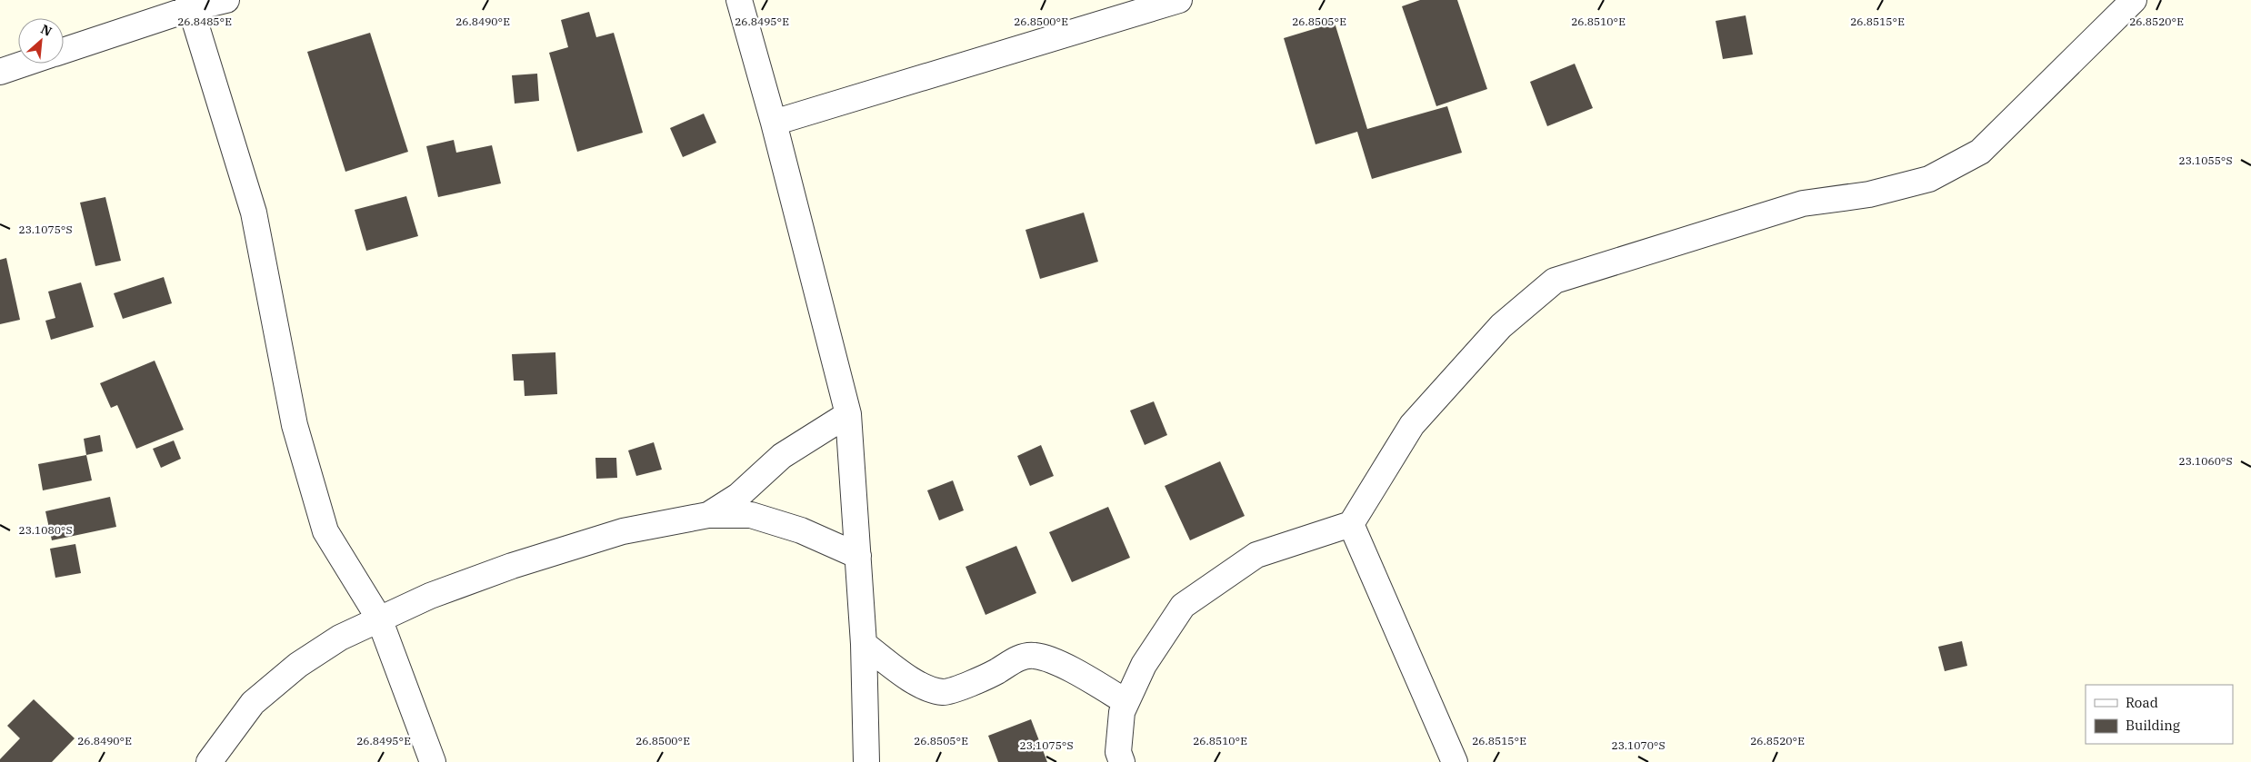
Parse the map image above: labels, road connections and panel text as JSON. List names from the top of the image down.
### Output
{
  "legend": ["Road", "Building"],
  "north": "top right",
  "coordinates": [
    "26.8485°E",
    "26.8490°E",
    "26.8495°E",
    "26.8500°E",
    "26.8505°E",
    "26.8510°E",
    "26.8515°E",
    "26.8520°E",
    "23.1055°S",
    "23.1075°S",
    "23.1060°S",
    "23.1080°S",
    "23.1070°S"
  ]
}
